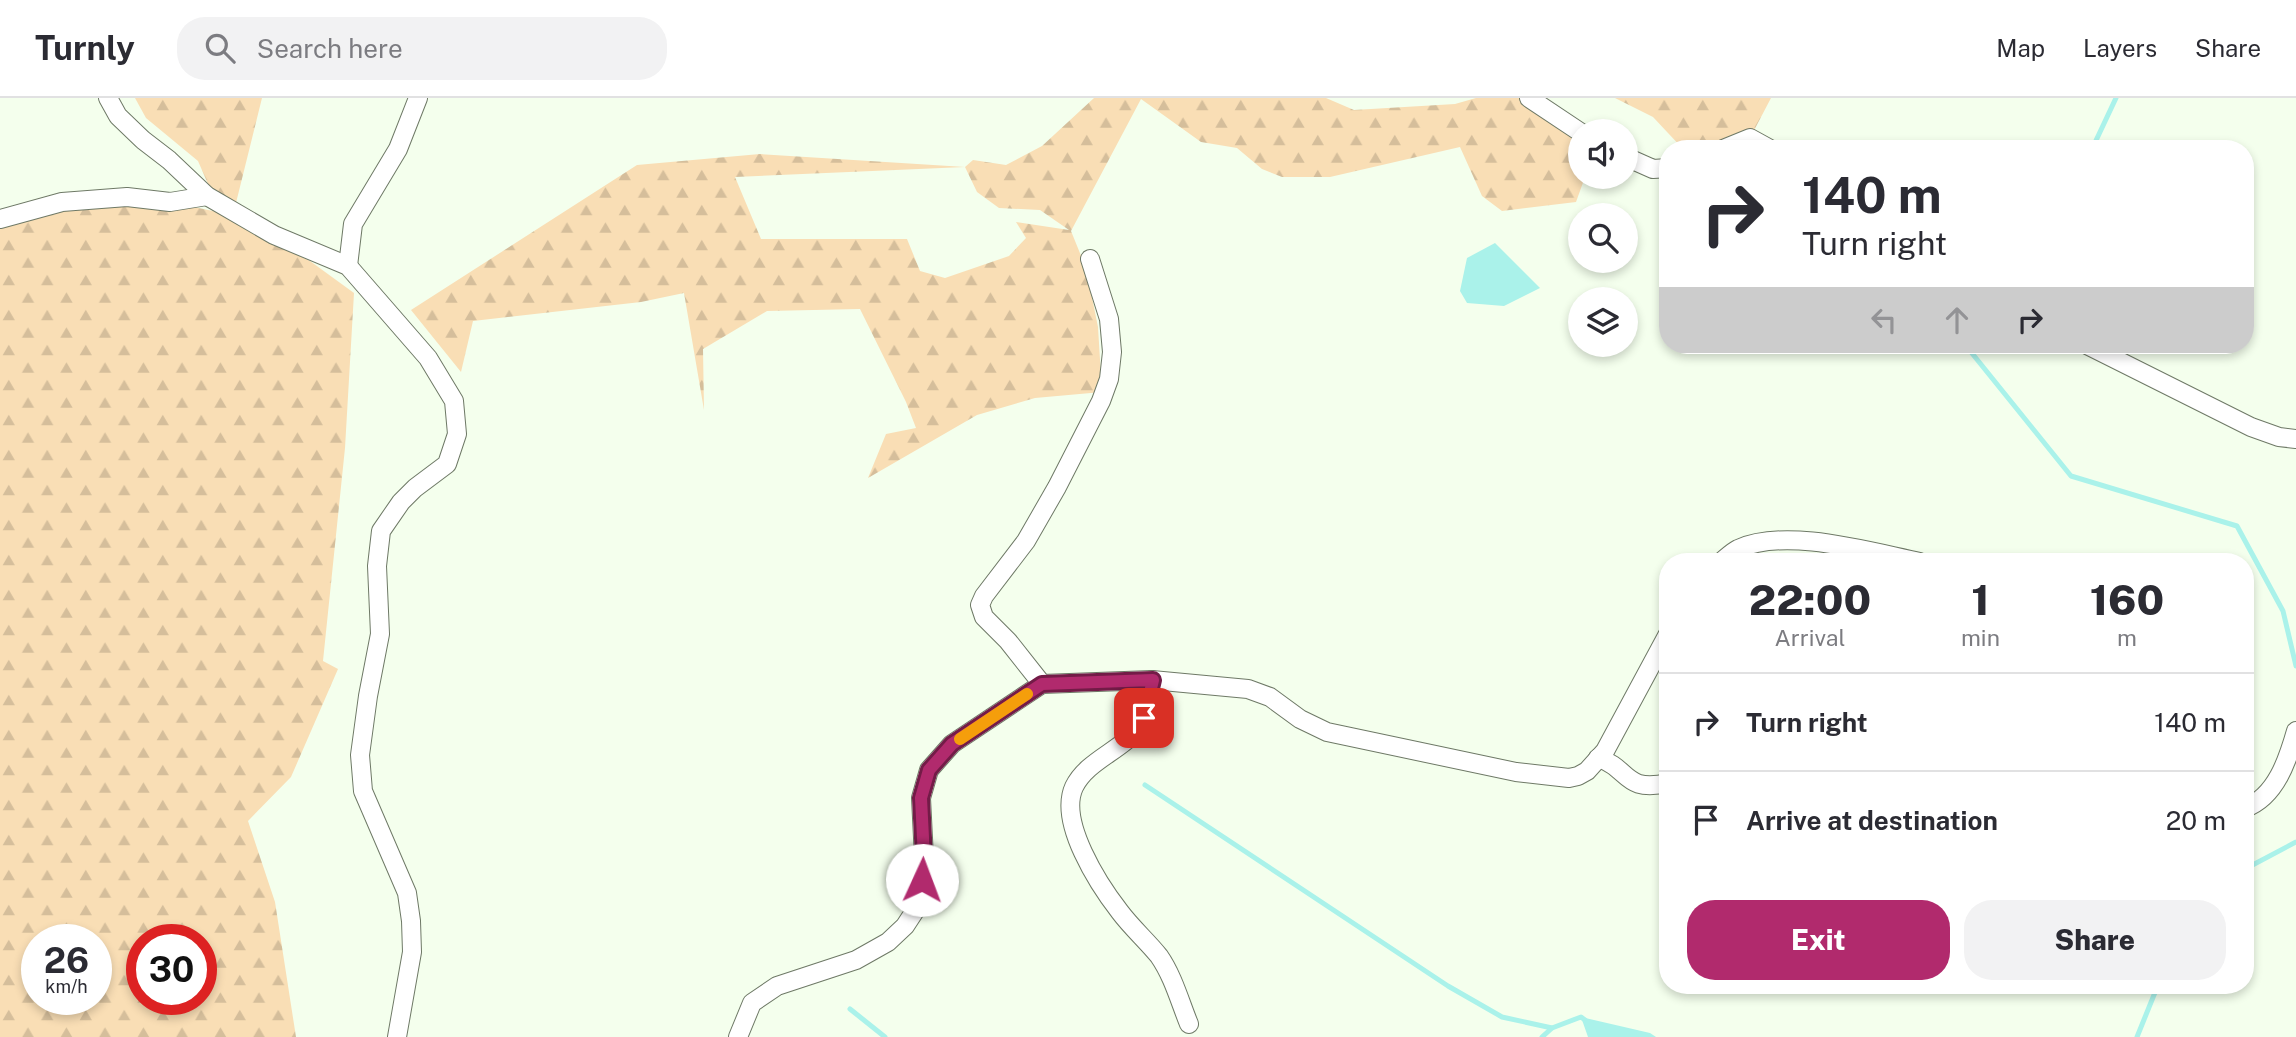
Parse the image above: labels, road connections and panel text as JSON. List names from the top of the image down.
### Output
{
  "page": {
    "header": "Turnly",
    "search": "Search here",
    "nav": ["Map", "Layers", "Share"],
    "turn": ["140 m", "Turn right"],
    "eta": [
      "22:00",
      "Arrival",
      "1",
      "min",
      "160",
      "m"
    ],
    "list": [
      {
        "name": "Turn right",
        "value": "140 m"
      },
      {
        "name": "Arrive at destination",
        "value": "20 m"
      }
    ],
    "buttons": ["Exit", "Share"],
    "speed": "26 km/h",
    "limit": "30"
  }
}
